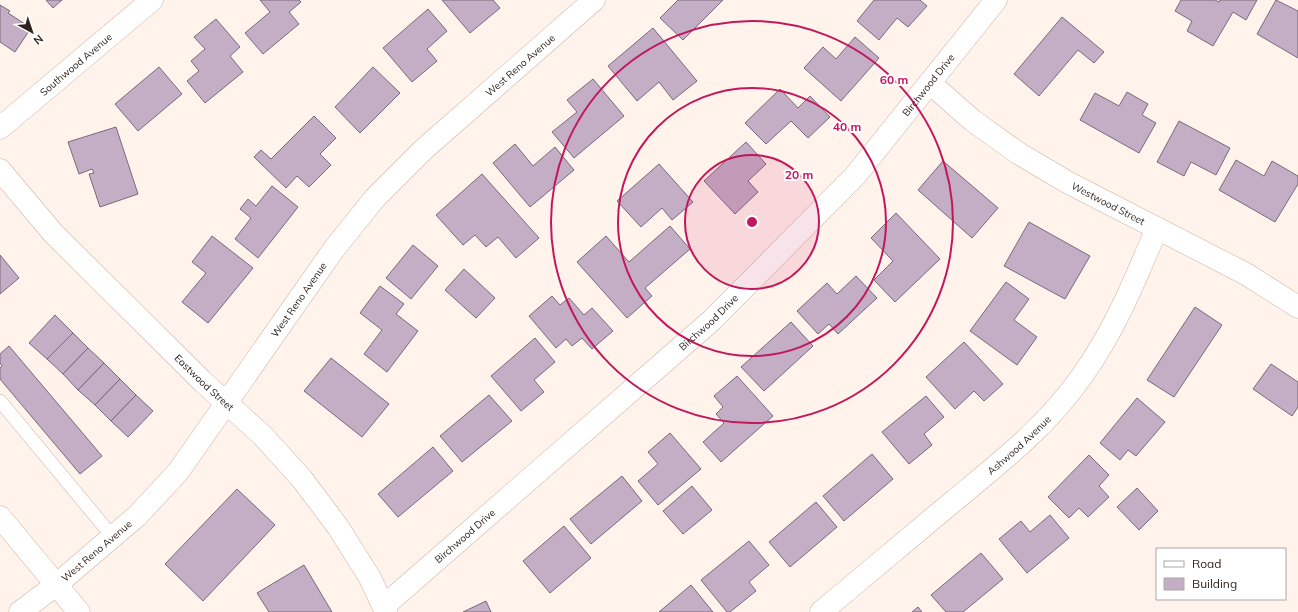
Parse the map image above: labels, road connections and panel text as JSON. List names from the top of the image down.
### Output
{
  "streets": {
    "street": [
      "Southwood Avenue",
      "West Reno Avenue",
      "Birchwood Drive",
      "Westwood Street",
      "Eastwood Street",
      "Ashwood Avenue"
    ]
  },
  "crossings": [
    ["West Reno Avenue", "Eastwood Street"],
    ["Birchwood Drive", "Westwood Street"],
    ["Birchwood Drive", "Eastwood Street"],
    ["Westwood Street", "Ashwood Avenue"]
  ],
  "legend": ["Road", "Building"],
  "north": "bottom right",
  "rings": ["60 m", "40 m", "20 m"]
}
